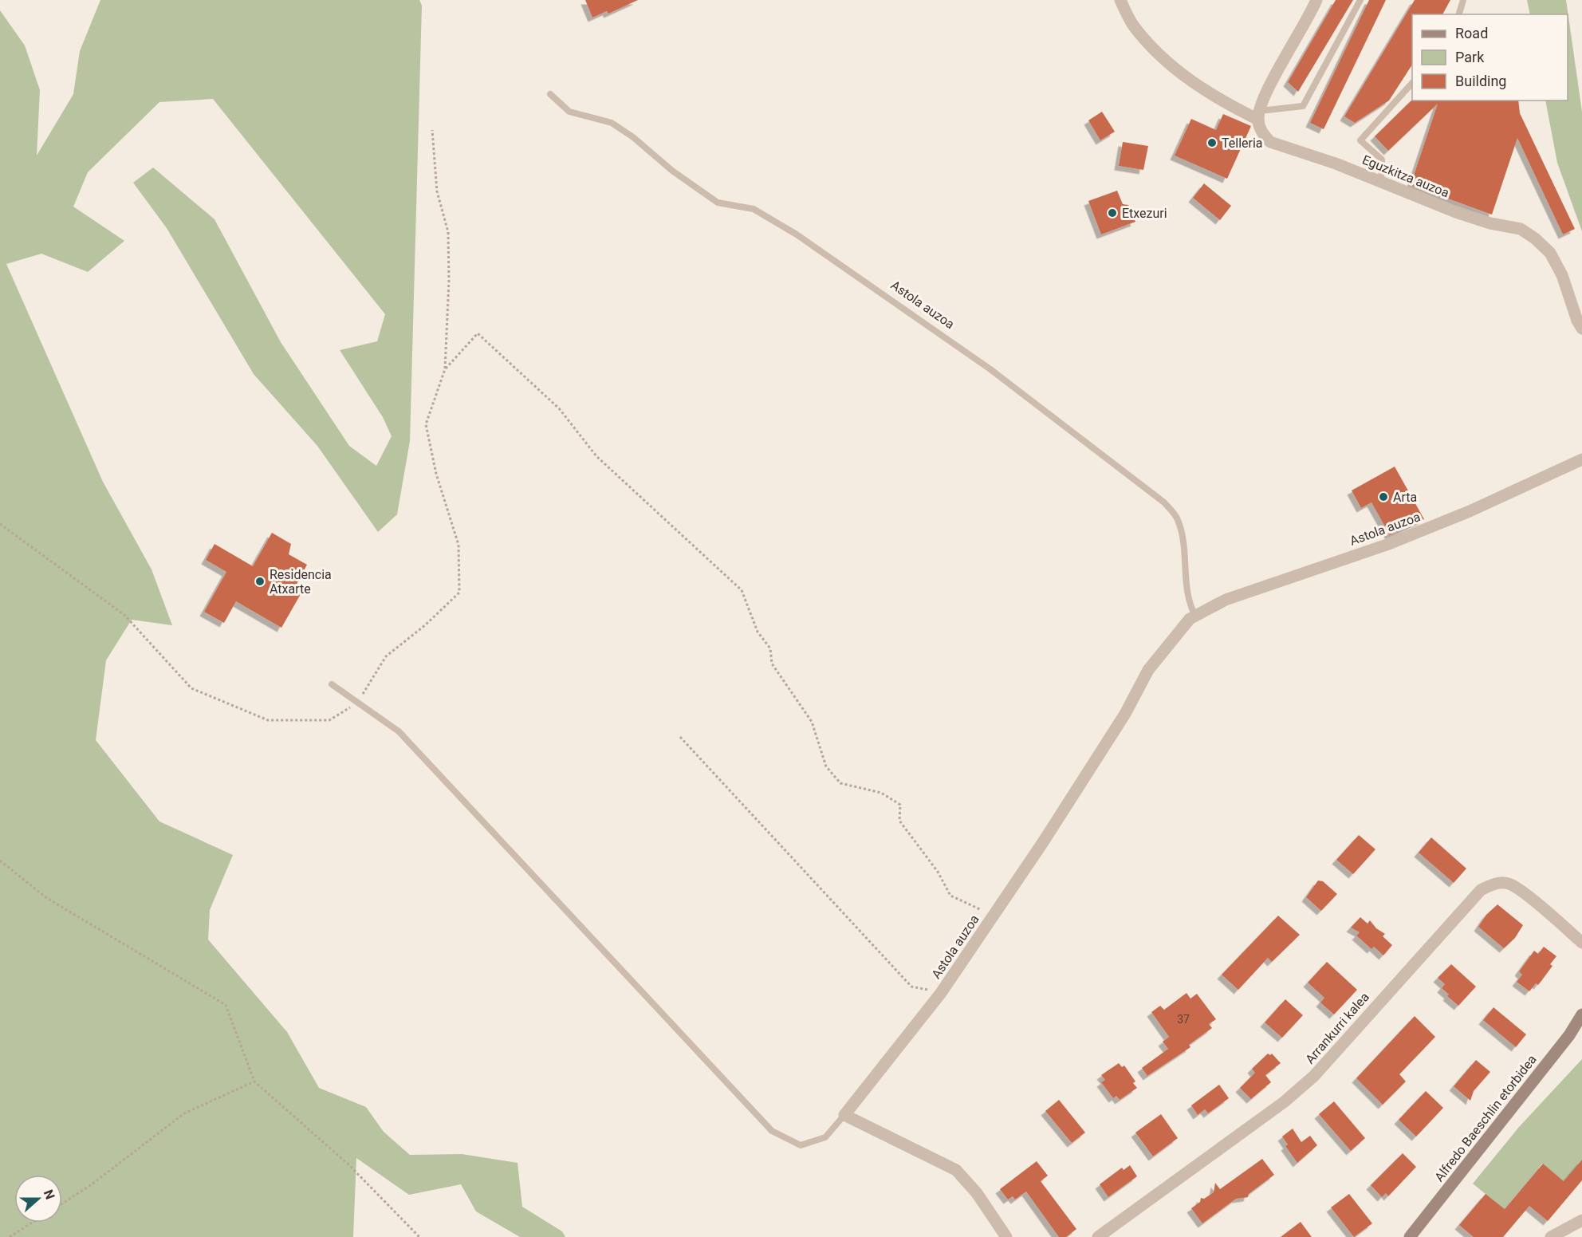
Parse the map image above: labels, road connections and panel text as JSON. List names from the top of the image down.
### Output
{
  "streets": {
    "street": [
      "Eguzkitza auzoa",
      "Astola auzoa",
      "Arrankurri kalea",
      "Alfredo Baeschlin etorbidea"
    ]
  },
  "places": [
    "Telleria",
    "Etxezuri",
    "Arta",
    "Residencia Atxarte"
  ],
  "house_numbers": ["37"],
  "legend": ["Road", "Park", "Building"],
  "north": "right"
}
